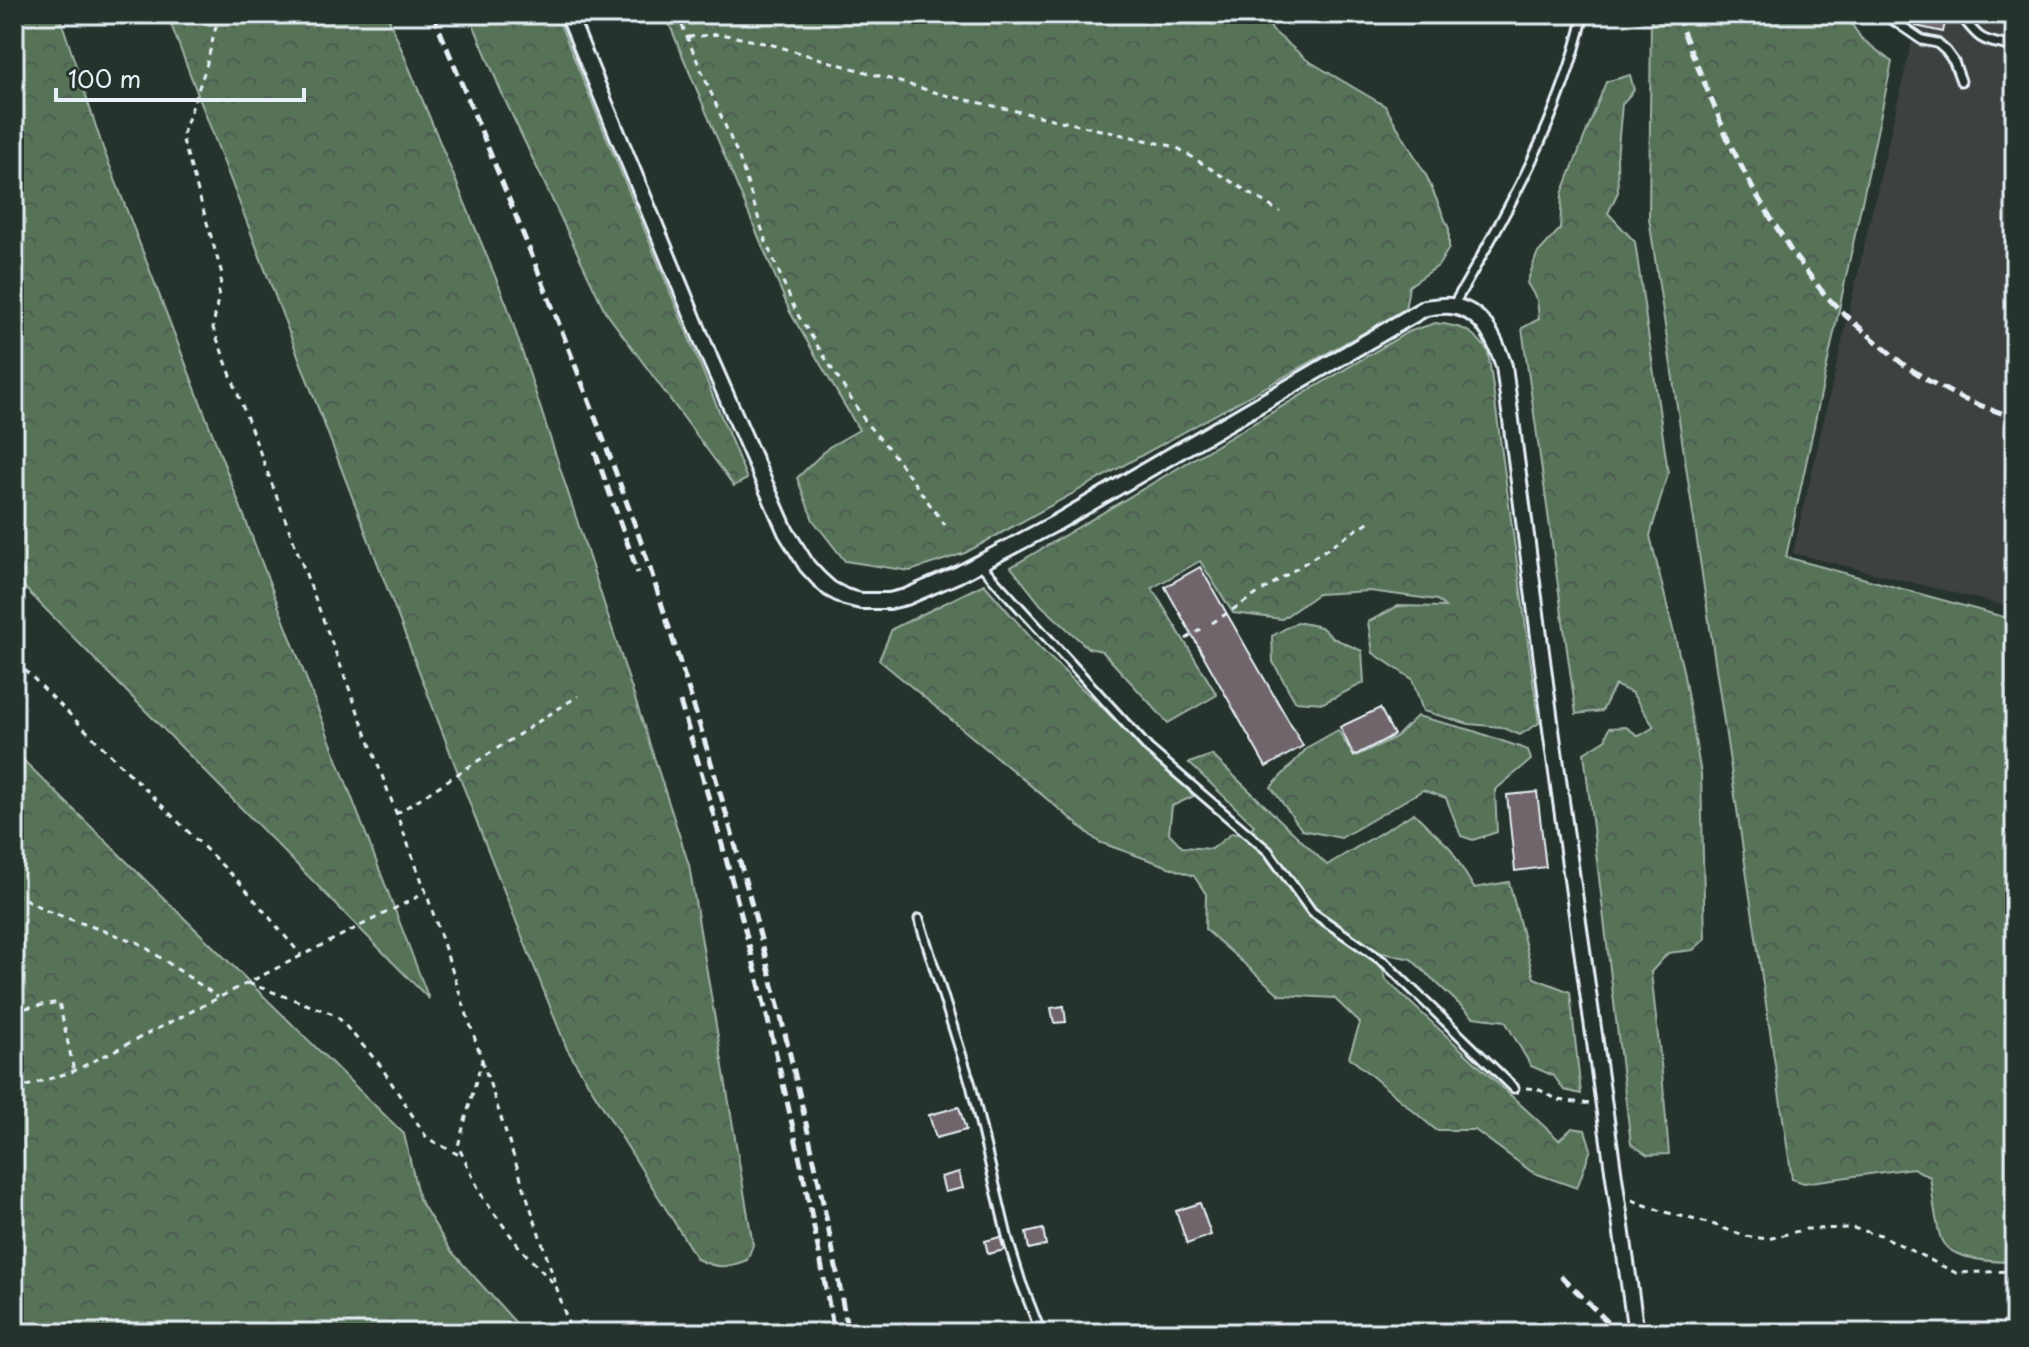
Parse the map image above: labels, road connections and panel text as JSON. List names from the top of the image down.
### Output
{
  "scale_bar": "100 m"
}
